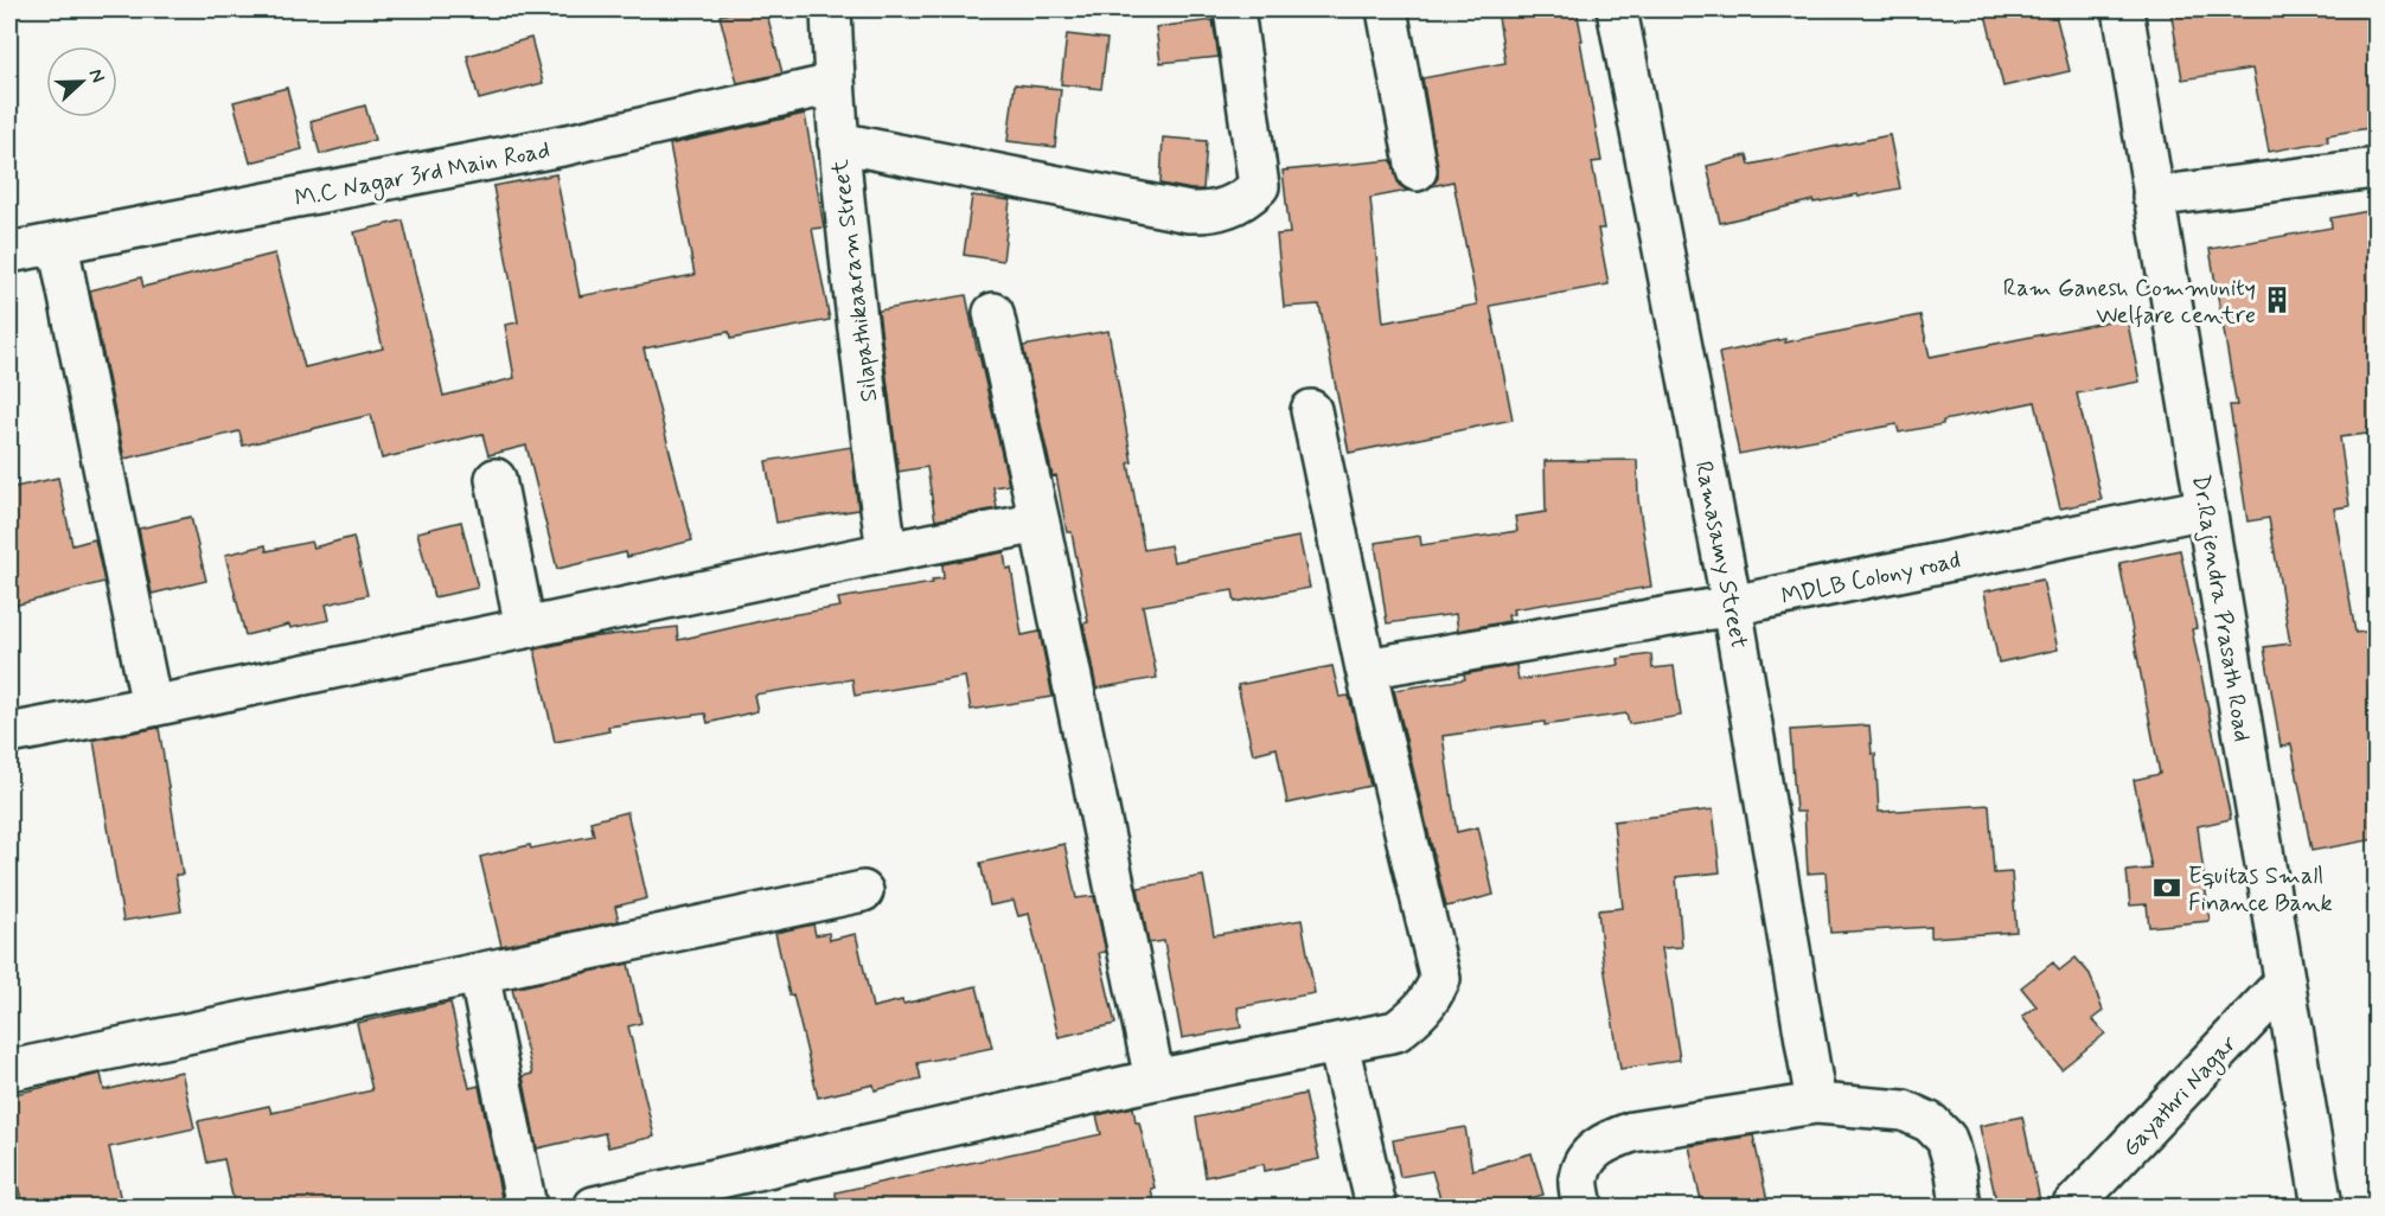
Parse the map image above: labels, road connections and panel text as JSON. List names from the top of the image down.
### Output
{
  "streets": {
    "street": [
      "M.C Nagar 3rd Main Road",
      "Silapathikaaram Street",
      "Ramasamy Street",
      "MDLB Colony road",
      "Dr.Rajendra Prasath Road",
      "Gayathri Nagar"
    ]
  },
  "crossings": [
    ["M.C Nagar 3rd Main Road", "Silapathikaaram Street"],
    ["Ramasamy Street", "MDLB Colony road"],
    ["MDLB Colony road", "Dr.Rajendra Prasath Road"],
    ["Dr.Rajendra Prasath Road", "Gayathri Nagar"]
  ],
  "places": {
    "building": ["Ram Ganesh Community Welfare centre"],
    "bank": ["Equitas Small Finance Bank"]
  },
  "north": "right"
}
